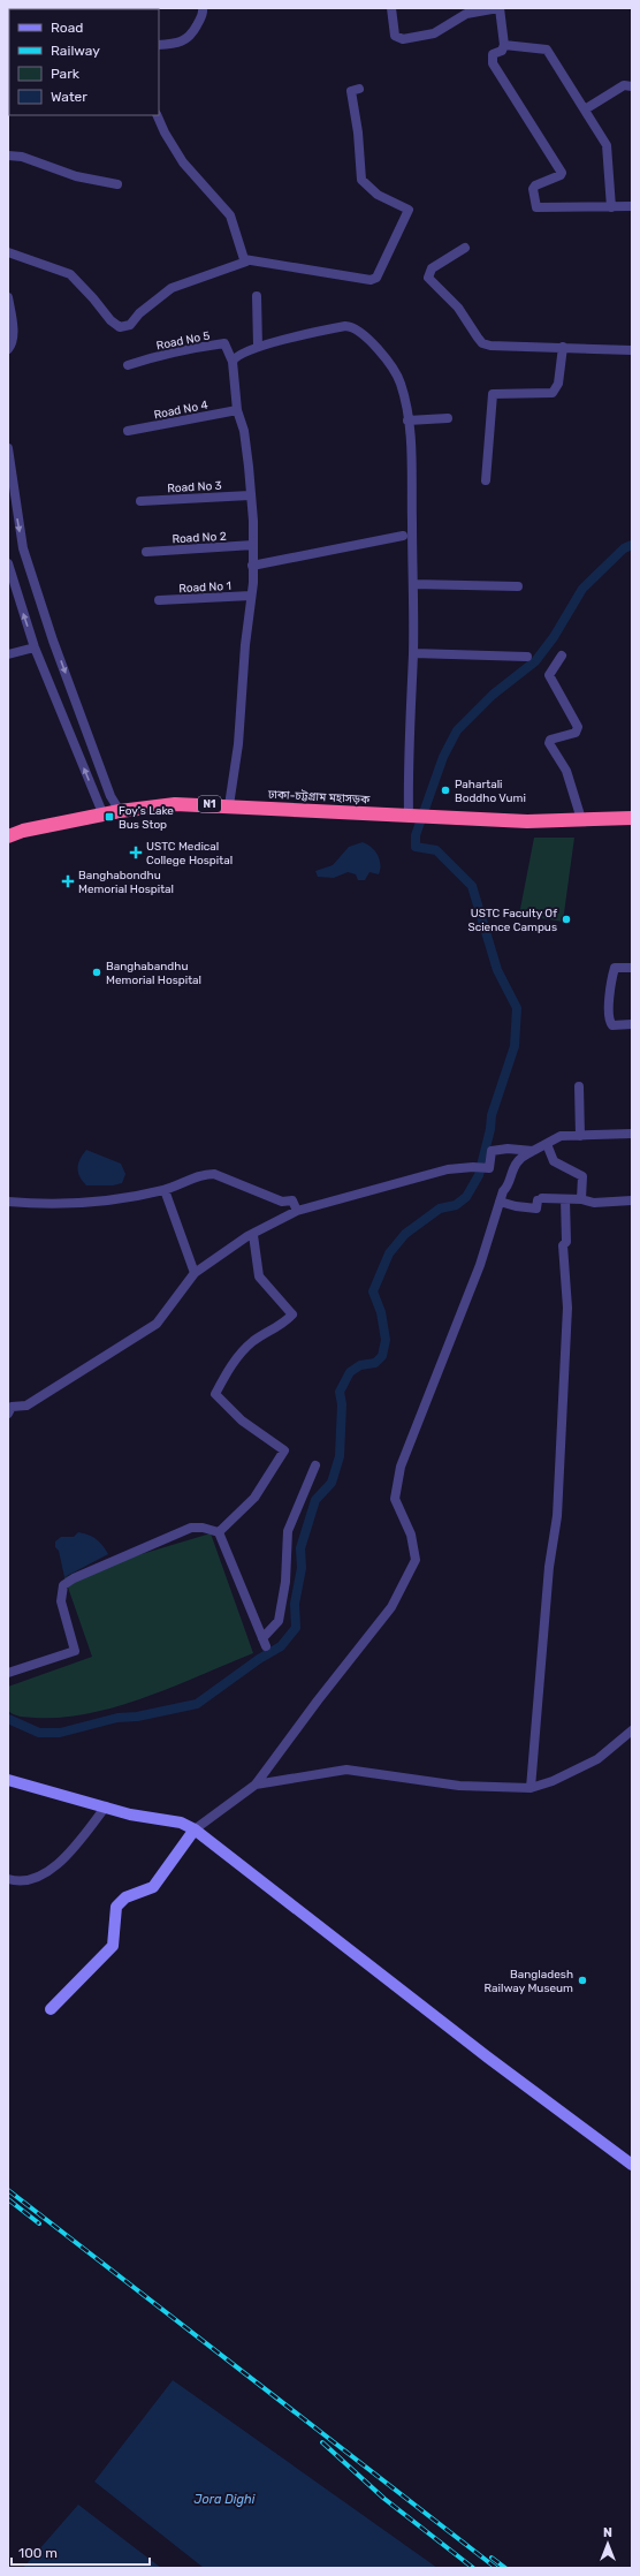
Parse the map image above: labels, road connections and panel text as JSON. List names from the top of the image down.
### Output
{
  "streets": {
    "highway": ["ঢাকা-চট্টগ্রাম মহাসড়ক", "N1"],
    "street": [
      "Road No 5",
      "Road No 4",
      "Road No 3",
      "Road No 2",
      "Road No 1"
    ]
  },
  "water": ["Jora Dighi"],
  "places": {
    "other": [
      "Pahartali Boddho Vumi",
      "USTC Faculty Of Science Campus",
      "Banghabandhu Memorial Hospital",
      "Bangladesh Railway Museum"
    ],
    "transit": ["Foy's Lake Bus Stop"],
    "health": ["USTC Medical College Hospital", "Banghabondhu Memorial Hospital"]
  },
  "legend": [
    "Road",
    "Railway",
    "Park",
    "Water"
  ],
  "scale_bar": "100 m",
  "north": "top"
}
